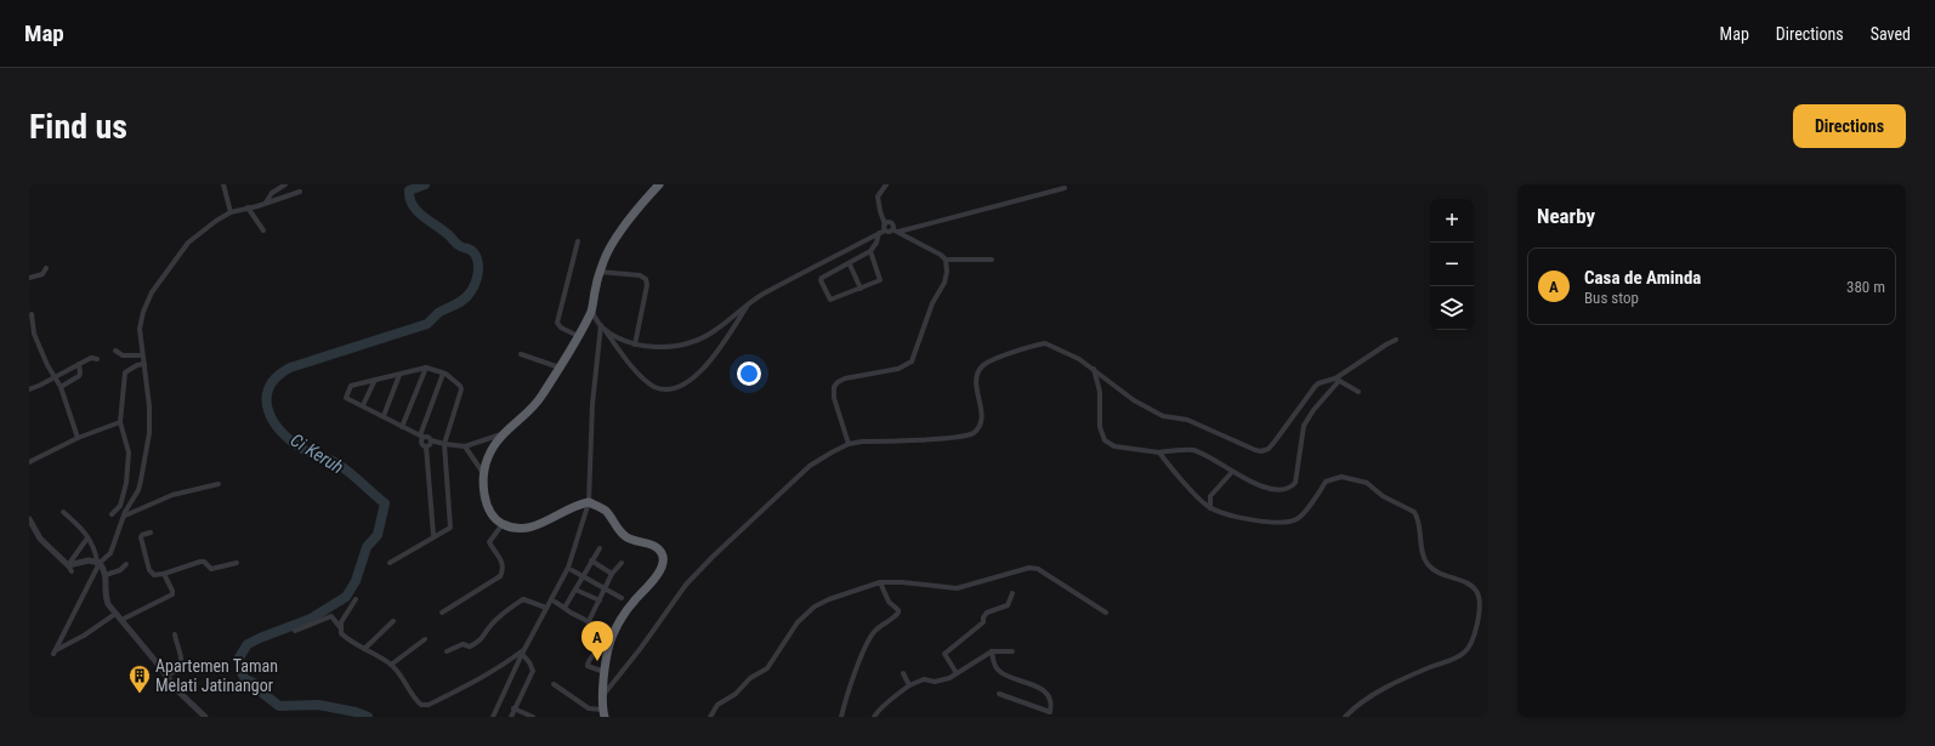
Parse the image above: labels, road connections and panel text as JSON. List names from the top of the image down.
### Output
{
  "water": ["Ci Keruh"],
  "places": {
    "building": ["Apartemen Taman Melati Jatinangor"]
  },
  "page": {
    "header": "Map",
    "nav": ["Map", "Directions", "Saved"],
    "buttons": "Directions",
    "title": "Find us",
    "heading": "Nearby",
    "map_buttons": ["+", "−"],
    "list": [
      {
        "mark": "A",
        "name": "Casa de Aminda",
        "note": "Bus stop",
        "value": "380 m"
      }
    ],
    "pins": "A"
  }
}
